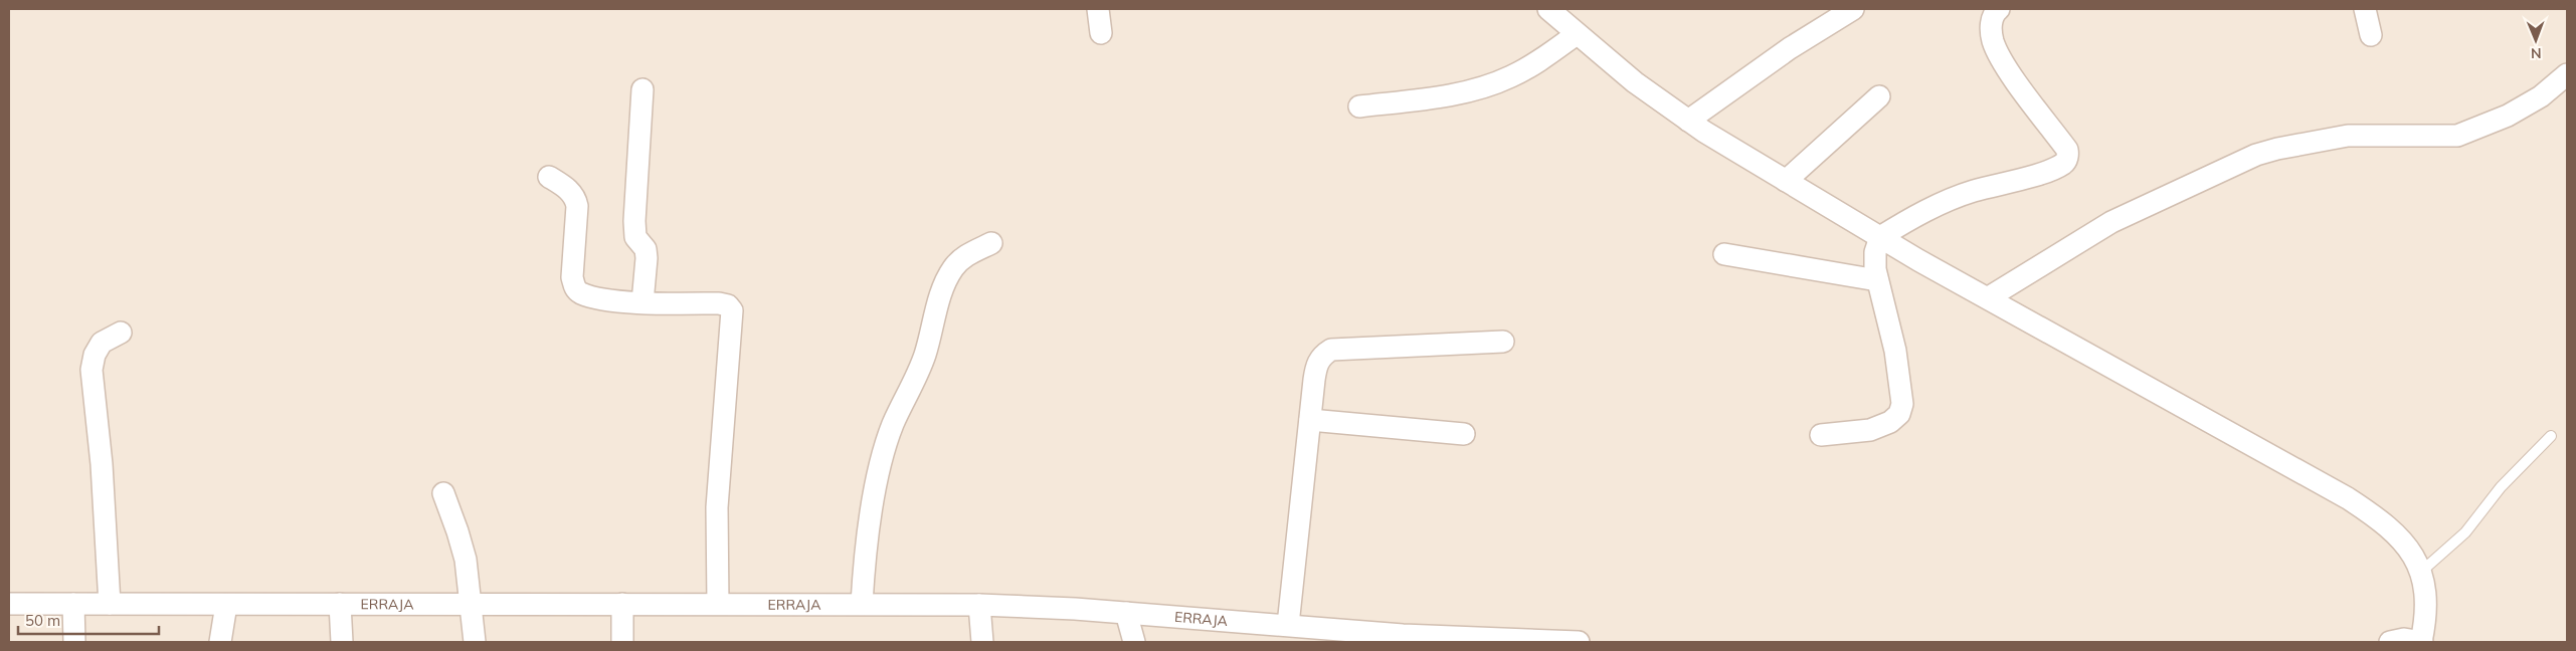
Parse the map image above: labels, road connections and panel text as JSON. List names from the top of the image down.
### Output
{
  "streets": {
    "street": ["ERRAJA"]
  },
  "scale_bar": "50 m",
  "north": "bottom"
}
